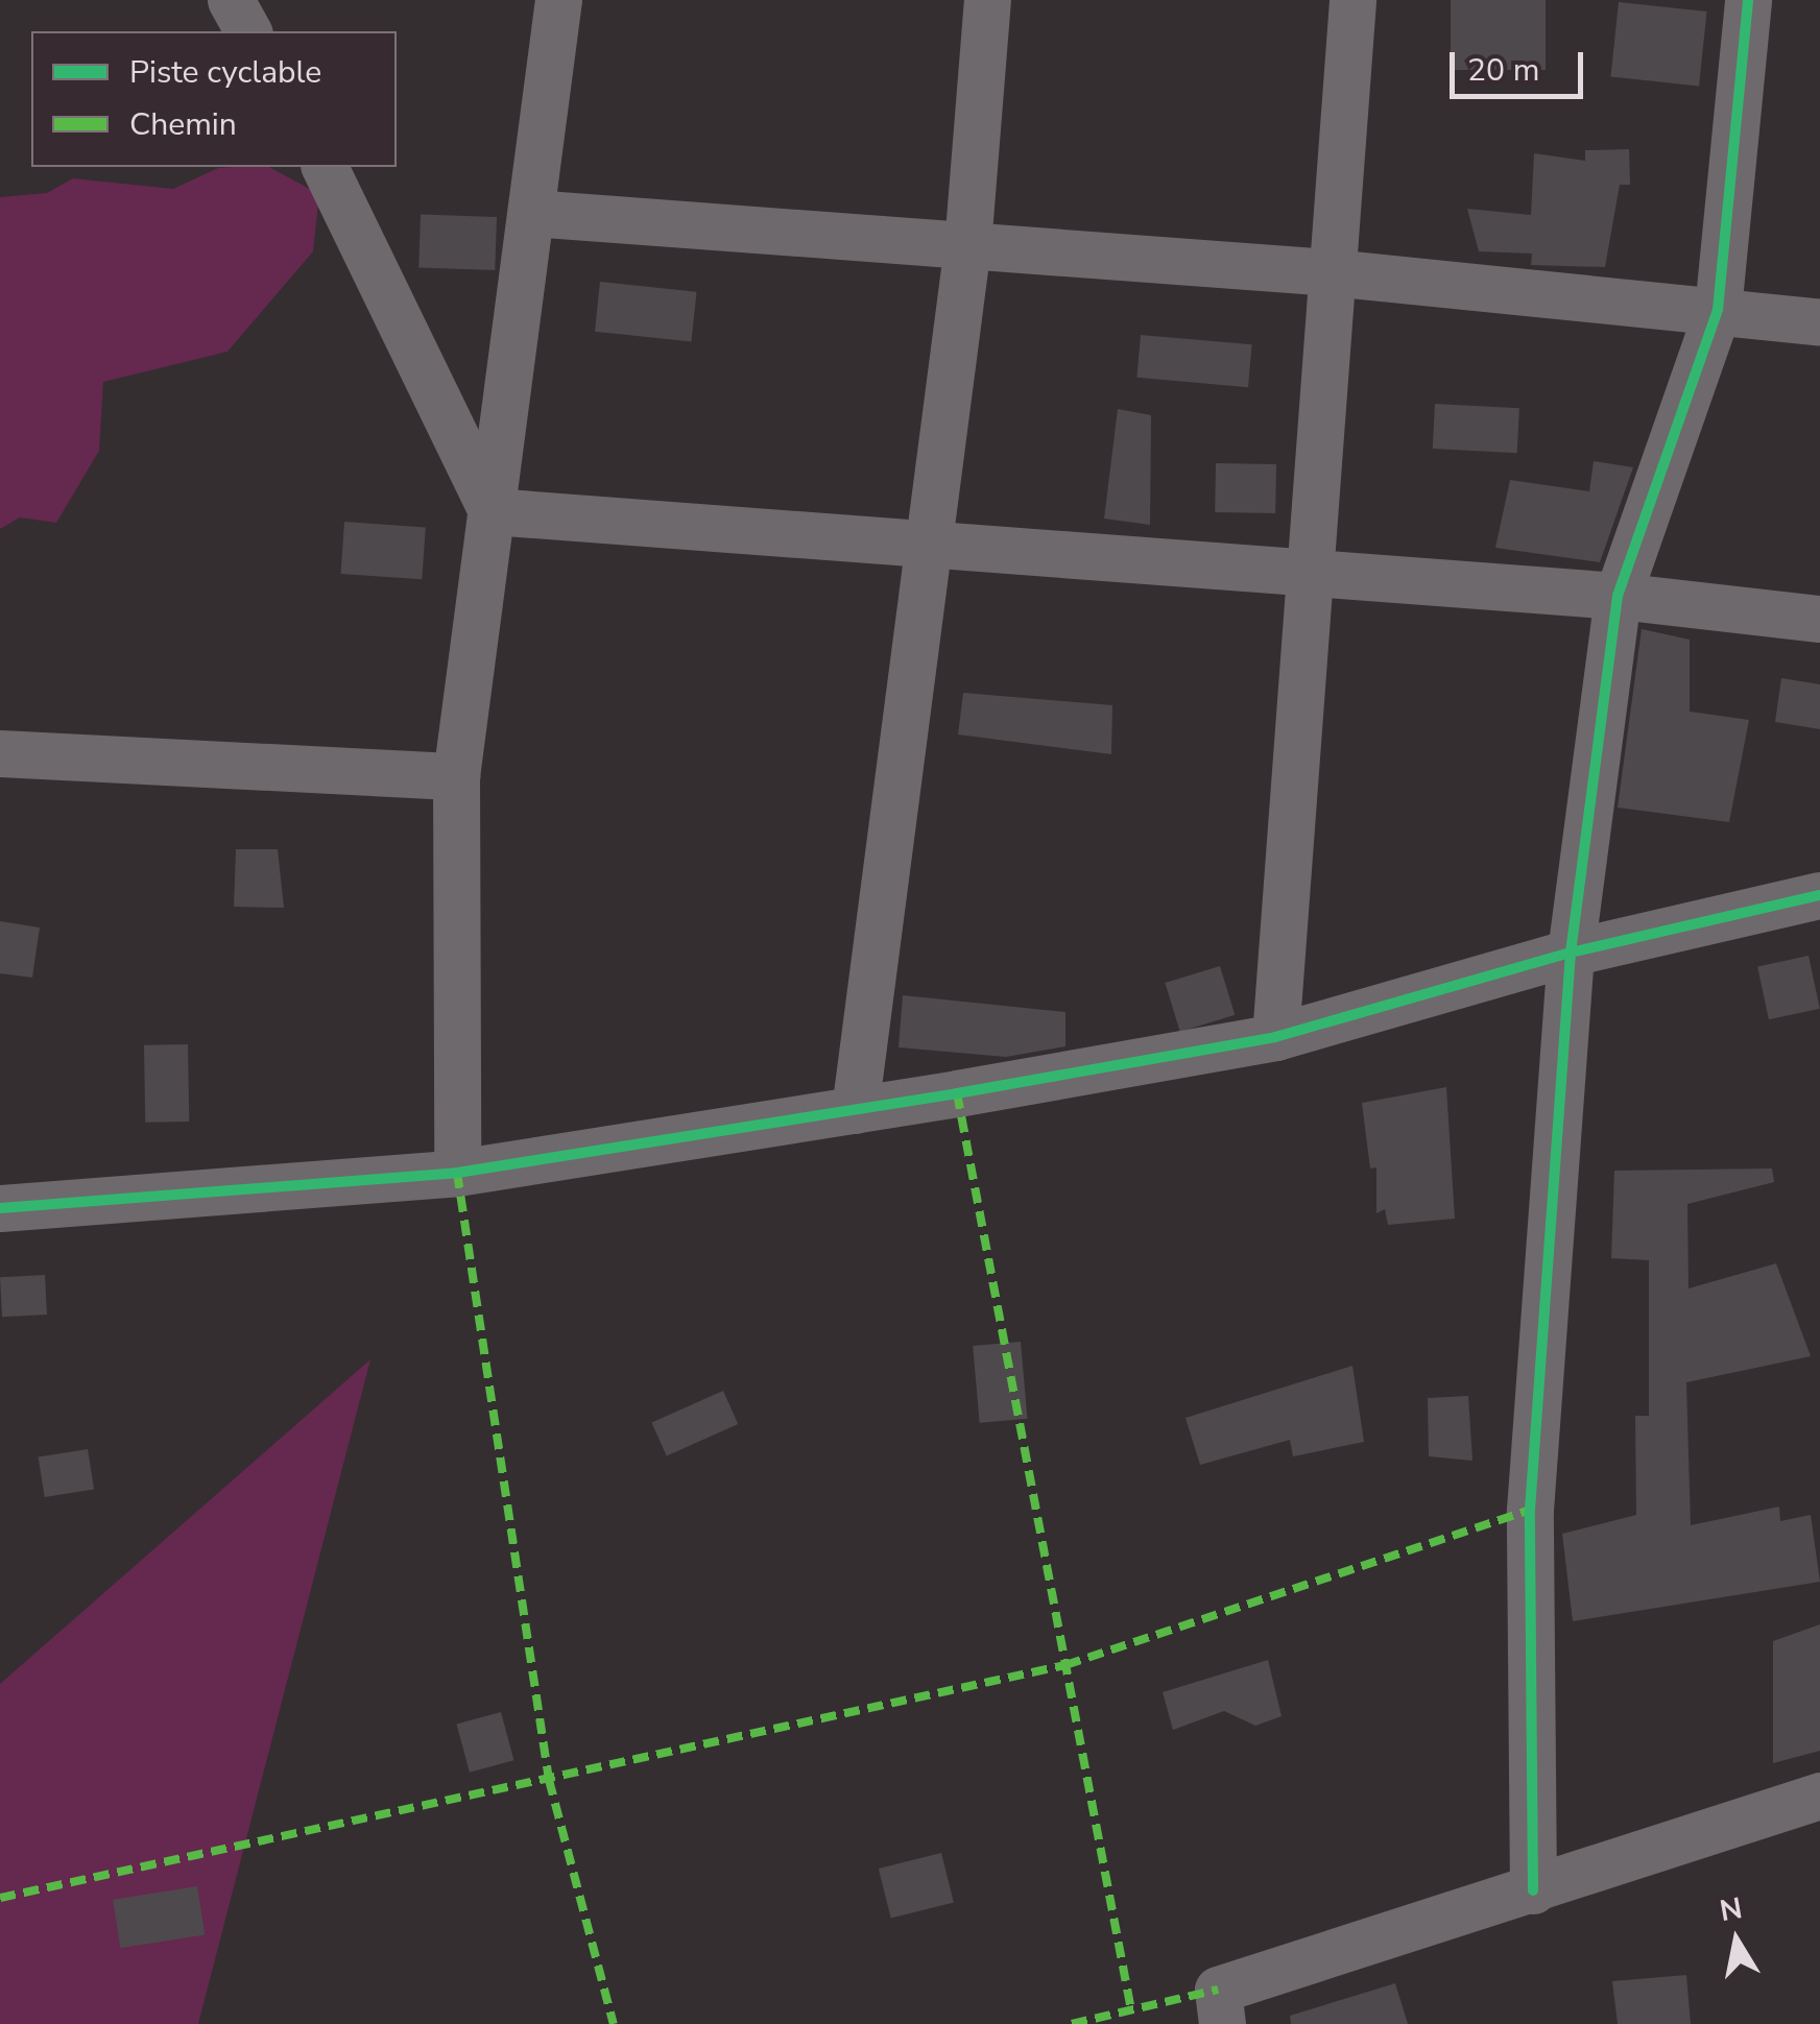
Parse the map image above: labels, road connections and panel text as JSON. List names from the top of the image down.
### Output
{
  "legend": ["Piste cyclable", "Chemin"],
  "scale_bar": "20 m",
  "north": "top"
}
